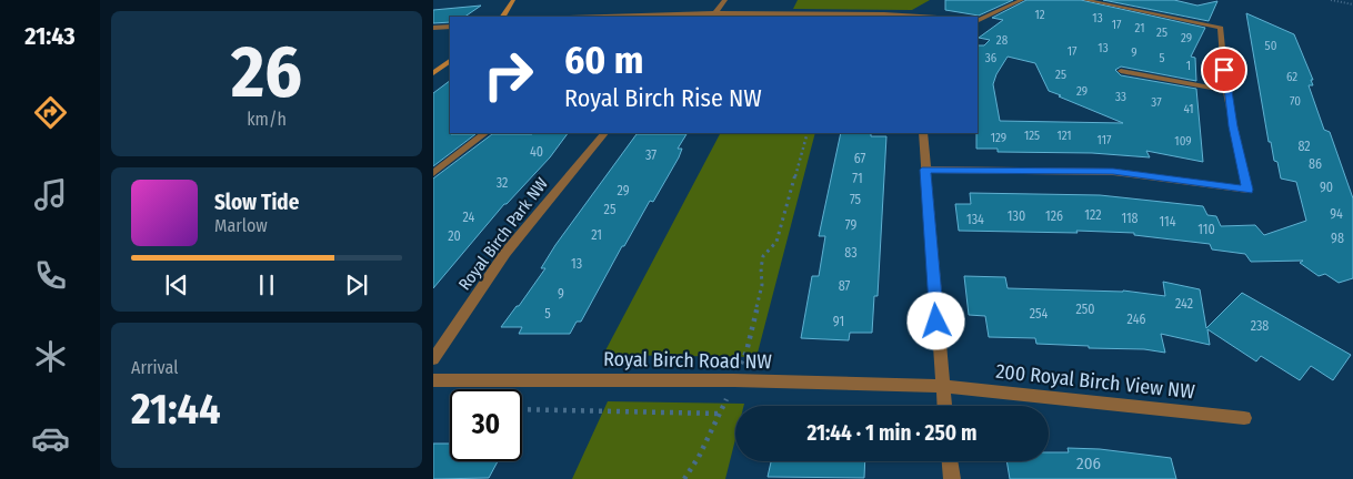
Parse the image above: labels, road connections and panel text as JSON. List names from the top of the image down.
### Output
{
  "streets": {
    "street": ["Royal Birch Park NW", "Royal Birch Road NW", "200 Royal Birch View NW"]
  },
  "crossings": [
    ["Royal Birch Road NW", "200 Royal Birch View NW"]
  ],
  "house_numbers": [
    "12",
    "13",
    "17",
    "21",
    "25",
    "29",
    "28",
    "50",
    "13",
    "17",
    "9",
    "36",
    "5",
    "1",
    "25",
    "62",
    "29",
    "33",
    "70",
    "37",
    "41",
    "125",
    "121",
    "129",
    "117",
    "109",
    "82",
    "40",
    "37",
    "67",
    "86",
    "71",
    "32",
    "90",
    "29",
    "75",
    "25",
    "94",
    "122",
    "130",
    "126",
    "24",
    "118",
    "134",
    "114",
    "79",
    "110",
    "21",
    "20",
    "98",
    "83",
    "13",
    "87",
    "9",
    "242",
    "250",
    "5",
    "254",
    "246",
    "91",
    "238",
    "206"
  ],
  "page": {
    "tabs": "21:43",
    "tile": [
      ["26", "km/h"],
      ["Arrival", "21:44"]
    ],
    "turn": ["60 m", "Royal Birch Rise NW"],
    "song": ["Slow Tide", "Marlow"],
    "limit": "30",
    "trip": "21:44 · 1 min · 250 m"
  }
}
